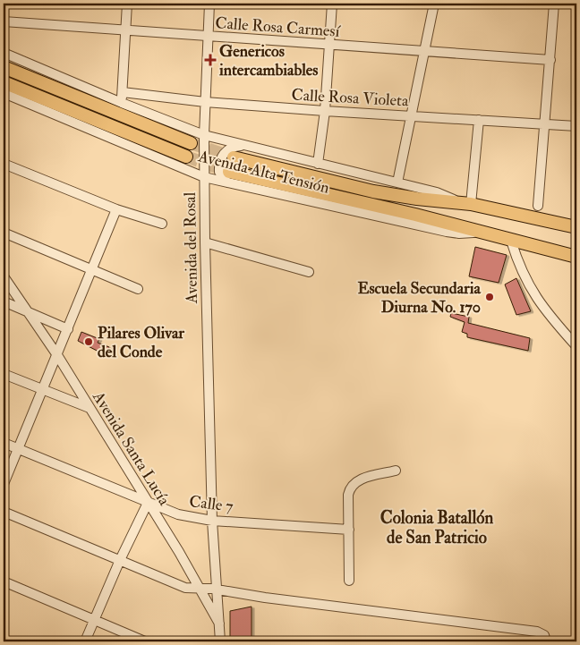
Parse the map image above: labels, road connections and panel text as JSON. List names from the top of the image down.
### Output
{
  "streets": {
    "main road": ["Avenida Alta Tensión"],
    "street": [
      "Calle Rosa Carmesí",
      "Calle Rosa Violeta",
      "Avenida del Rosal",
      "Avenida Santa Lucía",
      "Calle 7"
    ]
  },
  "crossings": [
    ["Calle Rosa Carmesí", "Avenida del Rosal"],
    ["Calle Rosa Violeta", "Avenida del Rosal"],
    ["Avenida Alta Tensión", "Avenida del Rosal"],
    ["Avenida del Rosal", "Avenida Santa Lucía"],
    ["Avenida del Rosal", "Calle 7"],
    ["Avenida Santa Lucía", "Calle 7"]
  ],
  "districts": ["Colonia Batallón de San Patricio"],
  "places": {
    "health": ["Genericos intercambiables"],
    "other": ["Escuela Secundaria Diurna No. 170", "Pilares Olivar del Conde"]
  }
}
